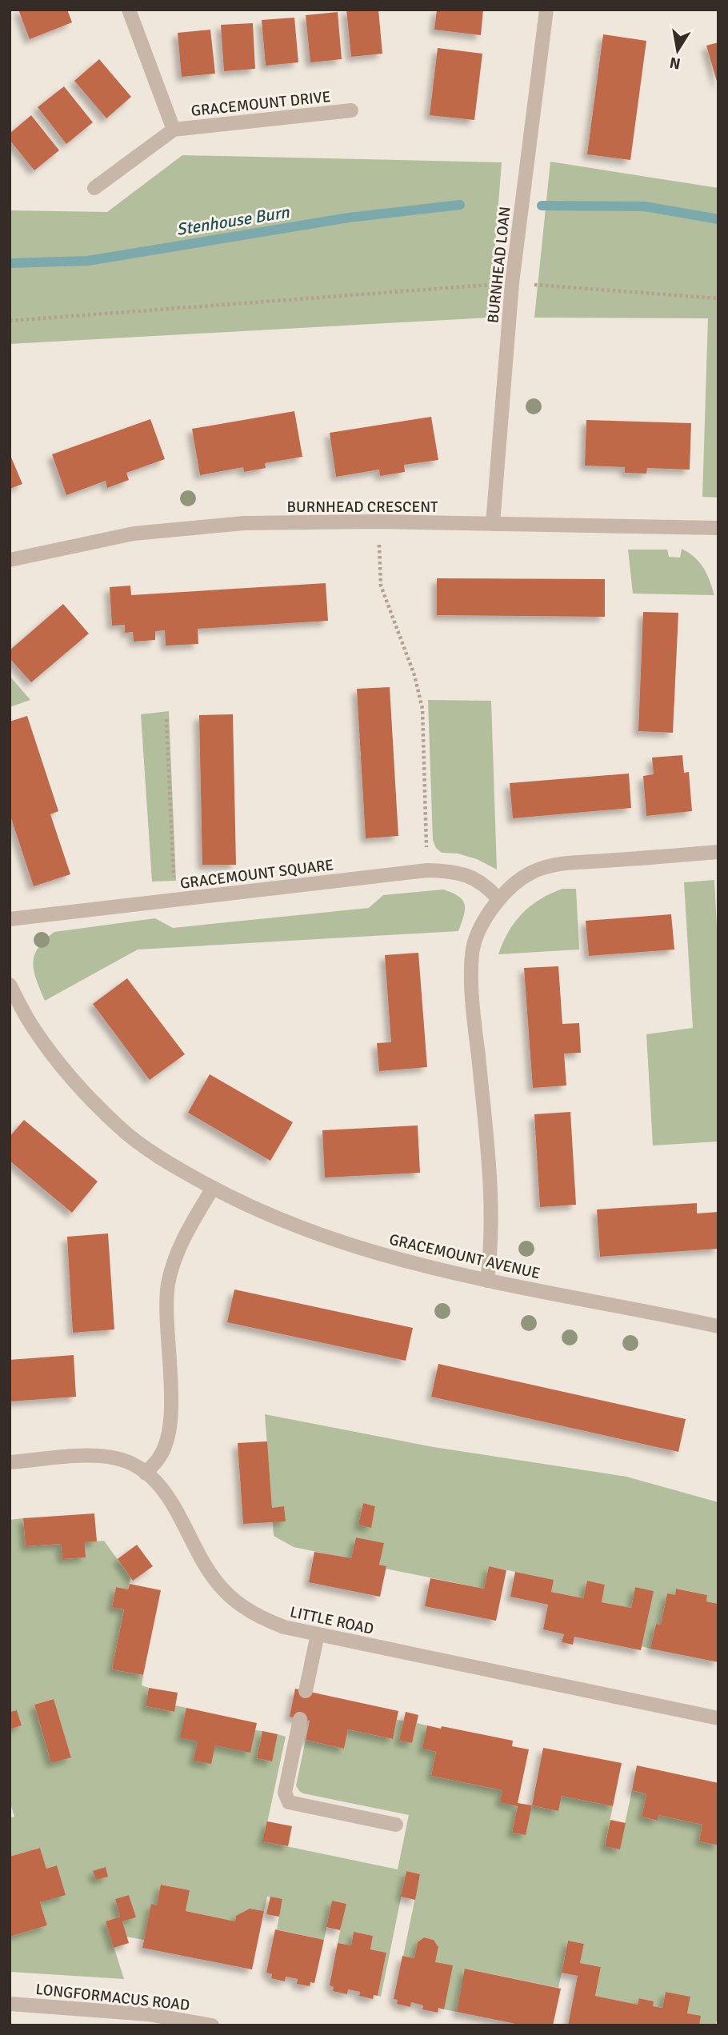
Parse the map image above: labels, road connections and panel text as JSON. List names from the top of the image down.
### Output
{
  "streets": {
    "street": [
      "GRACEMOUNT DRIVE",
      "BURNHEAD LOAN",
      "BURNHEAD CRESCENT",
      "GRACEMOUNT SQUARE",
      "GRACEMOUNT AVENUE",
      "LITTLE ROAD",
      "LONGFORMACUS ROAD"
    ]
  },
  "crossings": [
    ["BURNHEAD LOAN", "BURNHEAD CRESCENT"]
  ],
  "water": ["Stenhouse Burn"],
  "north": "bottom"
}
